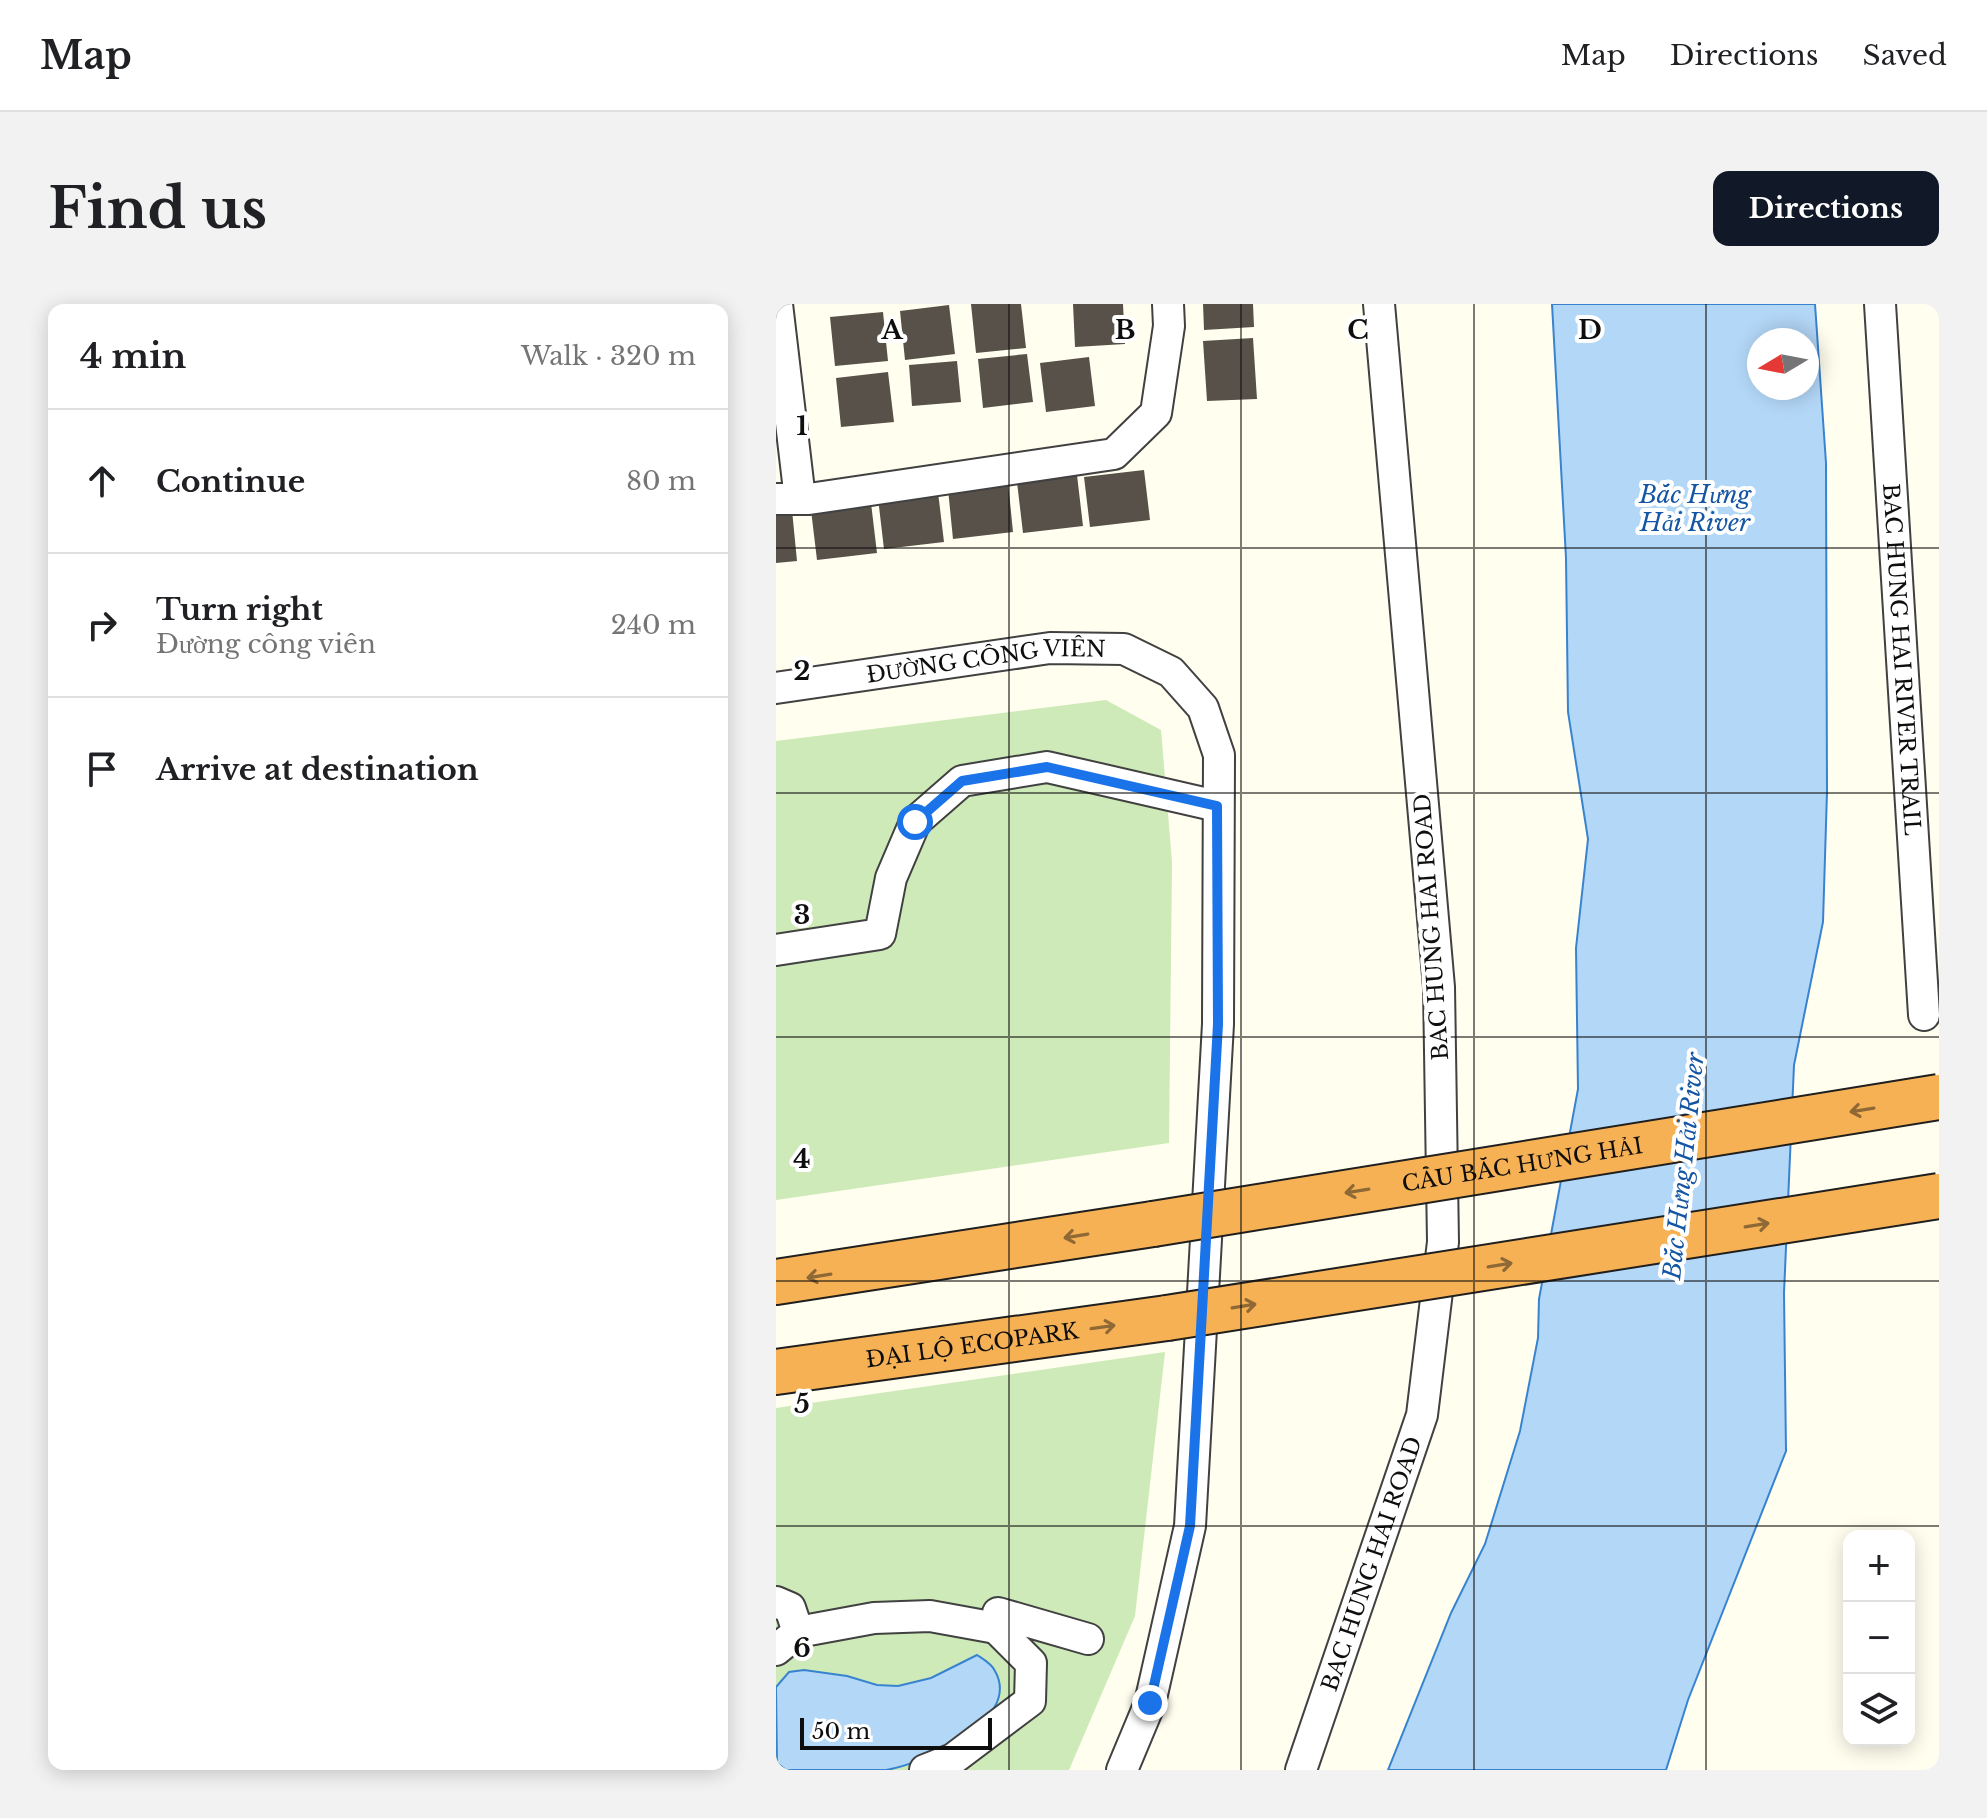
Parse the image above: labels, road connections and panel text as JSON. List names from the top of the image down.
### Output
{
  "streets": {
    "highway": ["CẦU BẮC HƯNG HẢI", "ĐẠI LỘ ECOPARK"],
    "street": ["BAC HUNG HAI RIVER TRAIL", "ĐƯỜNG CÔNG VIÊN", "BAC HUNG HAI ROAD"]
  },
  "one_way": ["CẦU BẮC HƯNG HẢI", "ĐẠI LỘ ECOPARK"],
  "water": ["Bắc Hưng Hải River"],
  "scale_bar": "50 m",
  "north": "left",
  "page": {
    "header": "Map",
    "nav": ["Map", "Directions", "Saved"],
    "buttons": "Directions",
    "title": "Find us",
    "heading": ["4 min", "Walk · 320 m"],
    "list": [
      ["Continue", "80 m"],
      ["Turn right", "Đường công viên", "240 m"],
      "Arrive at destination"
    ],
    "map_buttons": ["+", "−"],
    "scale": "50 m"
  },
  "grid": {
    "columns": [
      "A",
      "B",
      "C",
      "D"
    ],
    "rows": [
      "1",
      "2",
      "3",
      "4",
      "5",
      "6"
    ]
  }
}
